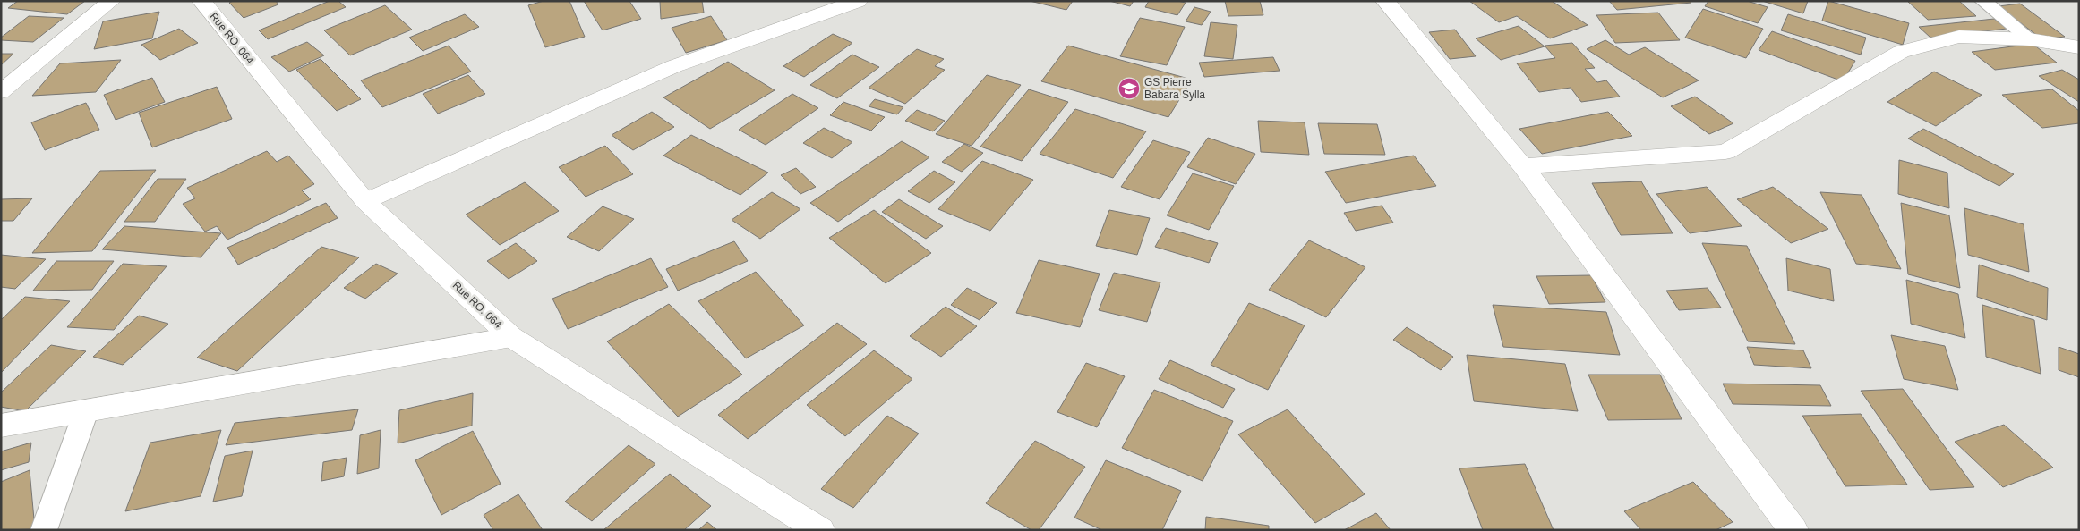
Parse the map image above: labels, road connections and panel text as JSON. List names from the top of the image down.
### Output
{
  "streets": {
    "street": ["Rue RO. 064"]
  },
  "places": {
    "school or university": ["GS Pierre Babara Sylla"]
  }
}
